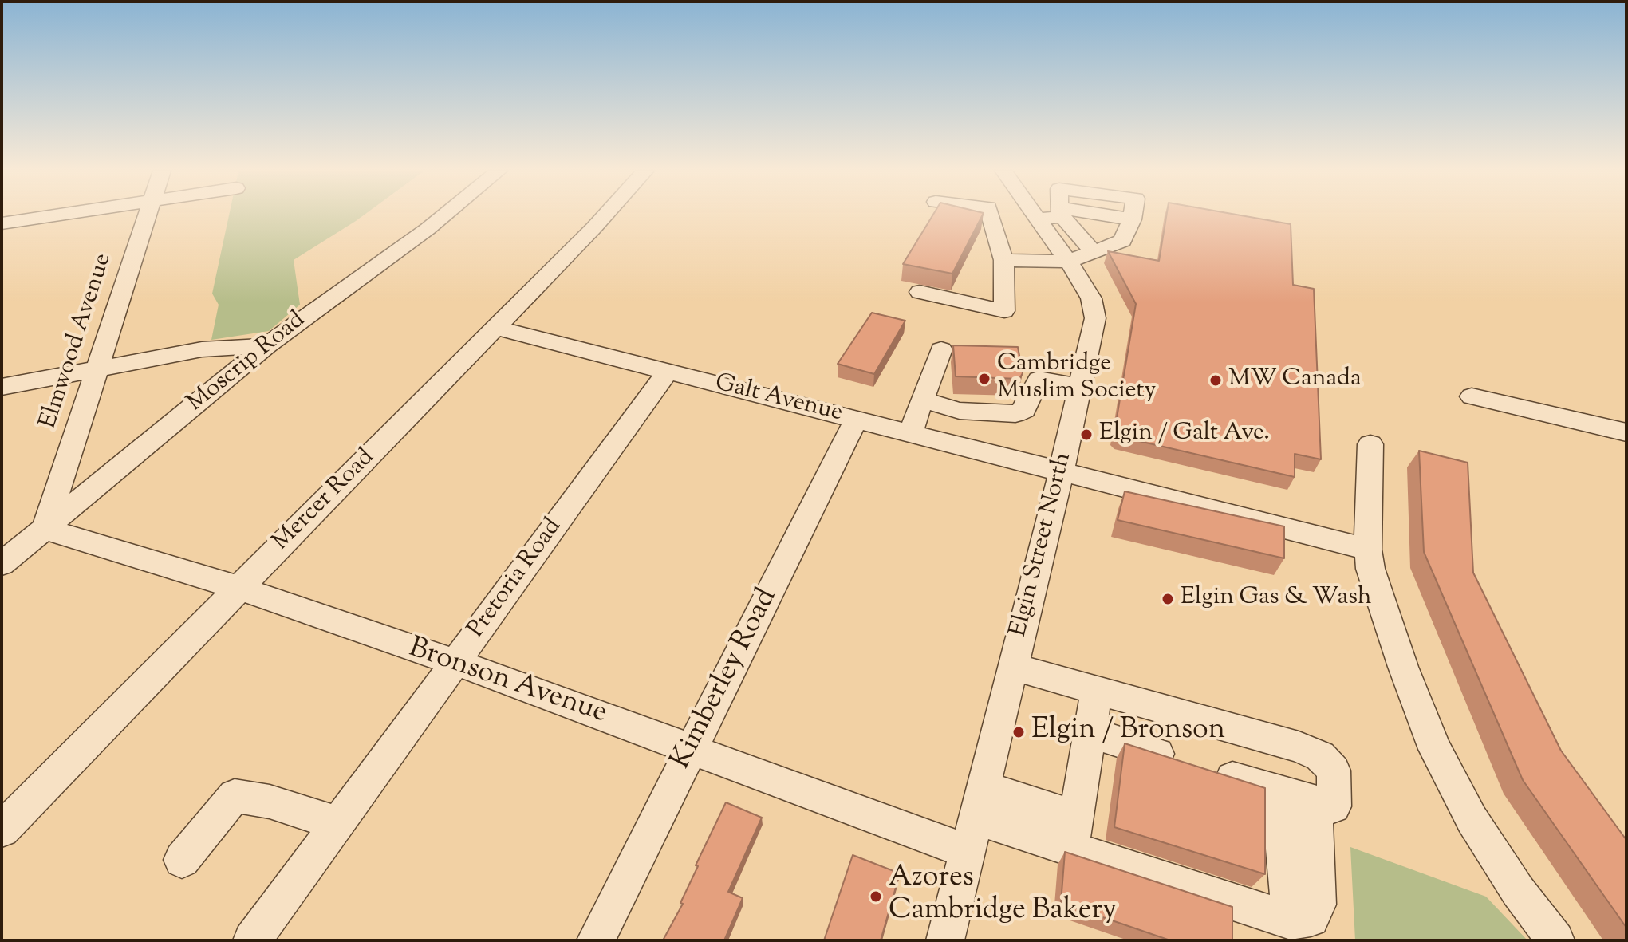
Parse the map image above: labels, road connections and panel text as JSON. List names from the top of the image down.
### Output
{
  "streets": {
    "street": [
      "Elmwood Avenue",
      "Moscrip Road",
      "Galt Avenue",
      "Mercer Road",
      "Elgin Street North",
      "Pretoria Road",
      "Kimberley Road",
      "Bronson Avenue"
    ]
  },
  "crossings": [
    ["Elmwood Avenue", "Moscrip Road"],
    ["Elmwood Avenue", "Bronson Avenue"],
    ["Moscrip Road", "Bronson Avenue"],
    ["Galt Avenue", "Mercer Road"],
    ["Galt Avenue", "Elgin Street North"],
    ["Galt Avenue", "Pretoria Road"],
    ["Galt Avenue", "Kimberley Road"],
    ["Mercer Road", "Bronson Avenue"],
    ["Elgin Street North", "Bronson Avenue"],
    ["Pretoria Road", "Bronson Avenue"],
    ["Kimberley Road", "Bronson Avenue"]
  ],
  "places": [
    "Cambridge Muslim Society",
    "MW Canada",
    "Elgin / Galt Ave.",
    "Elgin Gas & Wash",
    "Elgin / Bronson",
    "Azores Cambridge Bakery"
  ]
}
